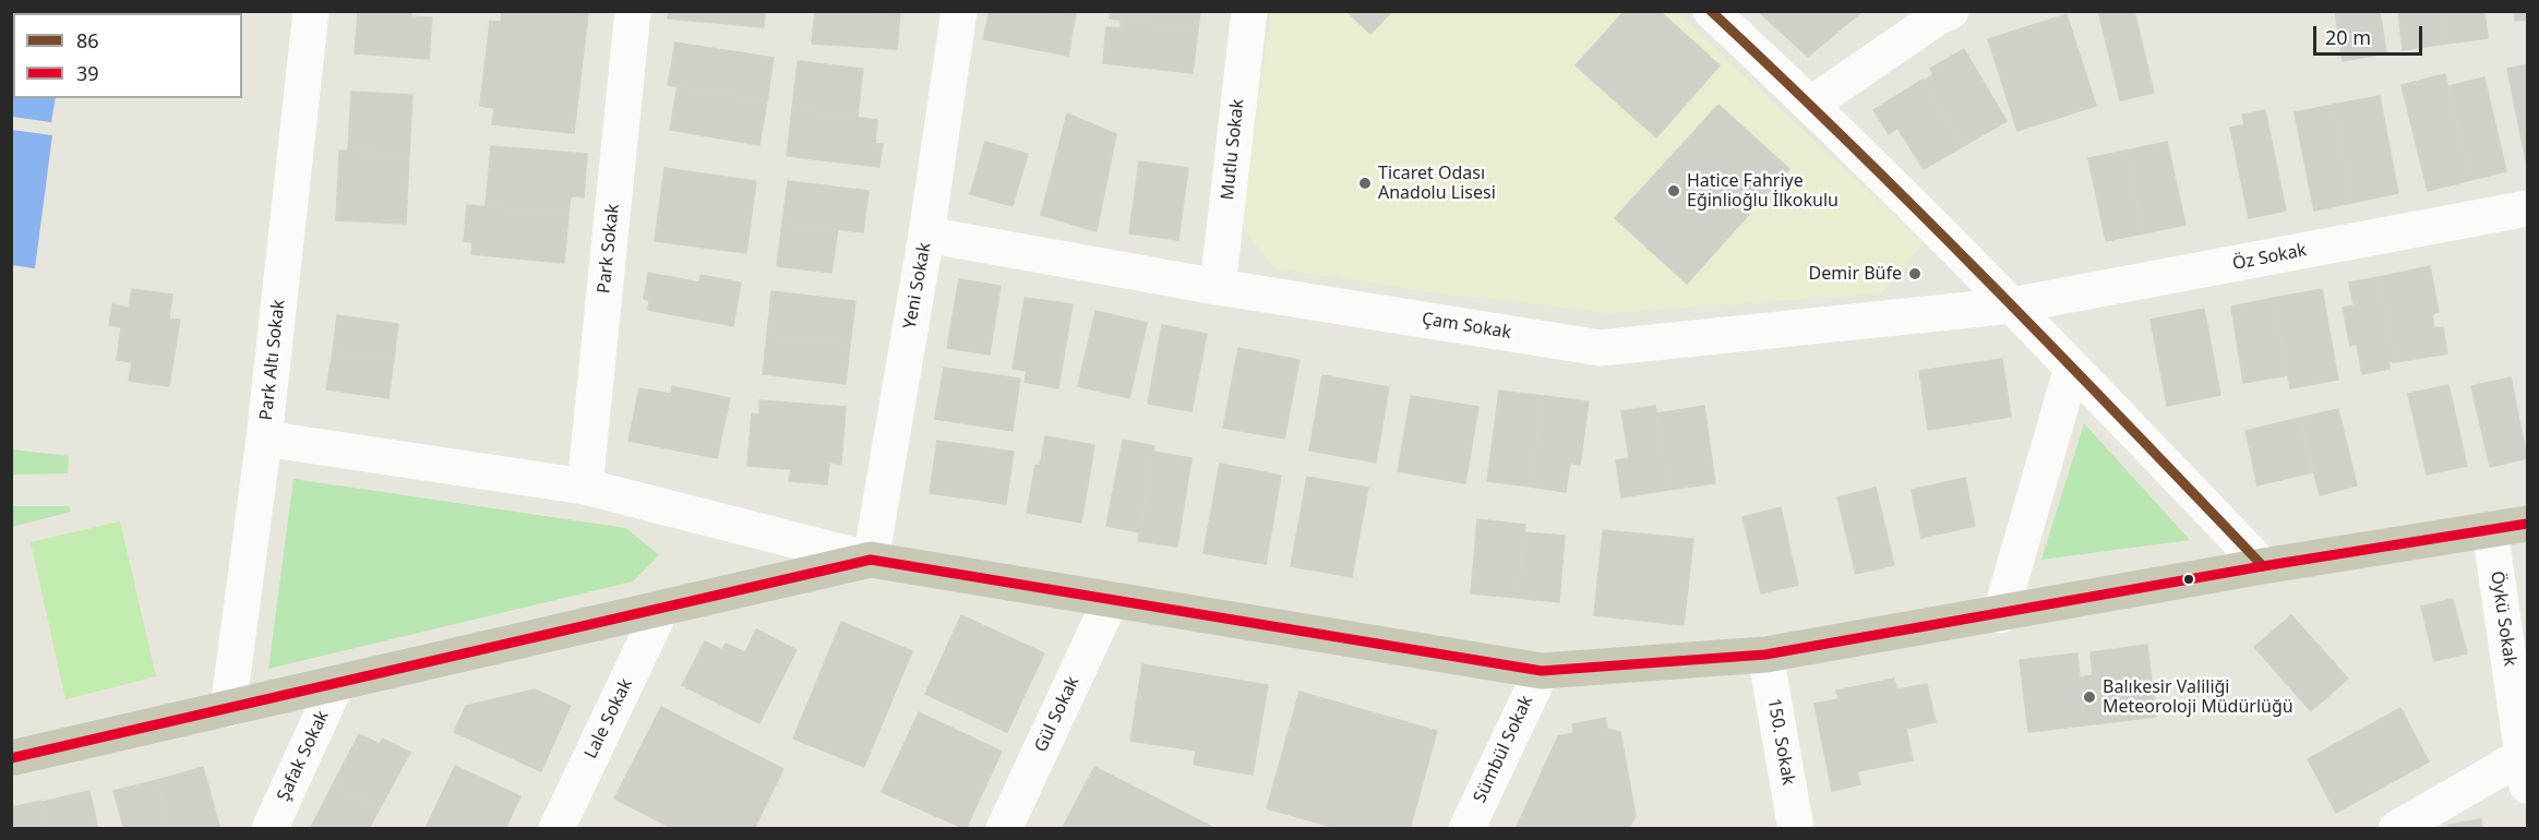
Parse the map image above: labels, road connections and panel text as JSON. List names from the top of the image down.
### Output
{
  "streets": {
    "street": [
      "Mutlu Sokak",
      "Park Sokak",
      "Öz Sokak",
      "Yeni Sokak",
      "Çam Sokak",
      "Park Altı Sokak",
      "Öykü Sokak",
      "Gül Sokak",
      "Lale Sokak",
      "150. Sokak",
      "Sümbül Sokak",
      "Şafak Sokak"
    ]
  },
  "crossings": [
    ["Mutlu Sokak", "Çam Sokak"],
    ["Öz Sokak", "Çam Sokak"],
    ["Yeni Sokak", "Çam Sokak"]
  ],
  "places": [
    "Ticaret Odası Anadolu Lisesi",
    "Hatice Fahriye Eğinlioğlu İlkokulu",
    "Demir Büfe",
    "Balıkesir Valiliği Meteoroloji Müdürlüğü"
  ],
  "lines": ["transit line 86", "transit line 39"],
  "legend": ["86", "39"],
  "scale_bar": "20 m"
}
